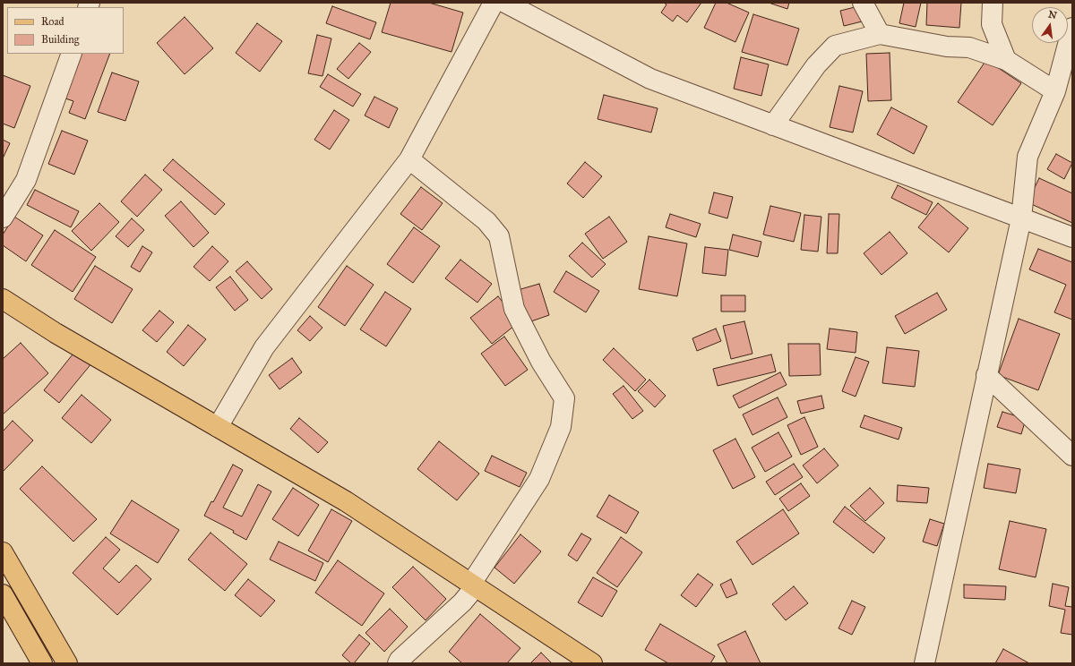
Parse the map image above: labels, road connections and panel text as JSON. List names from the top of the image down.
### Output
{
  "legend": ["Road", "Building"],
  "north": "top"
}
